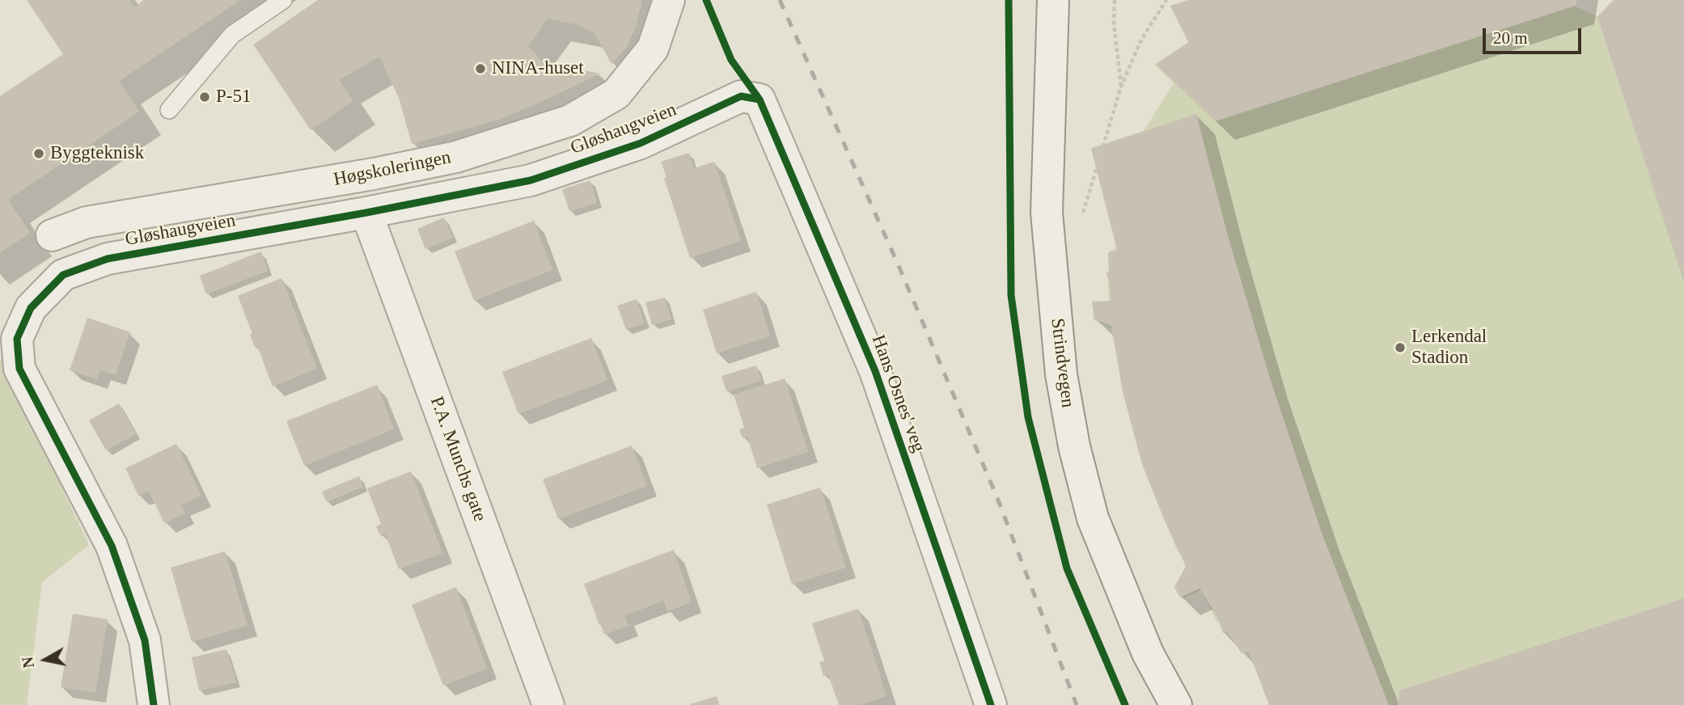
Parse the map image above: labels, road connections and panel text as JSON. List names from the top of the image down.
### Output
{
  "streets": {
    "street": [
      "Gløshaugveien",
      "Høgskoleringen",
      "Strindvegen",
      "Hans Osnes' veg",
      "P.A. Munchs gate"
    ]
  },
  "crossings": [
    ["Gløshaugveien", "Hans Osnes' veg"],
    ["Gløshaugveien", "P.A. Munchs gate"]
  ],
  "places": [
    "NINA-huset",
    "P-51",
    "Byggteknisk",
    "Lerkendal Stadion"
  ],
  "scale_bar": "20 m",
  "north": "left"
}
